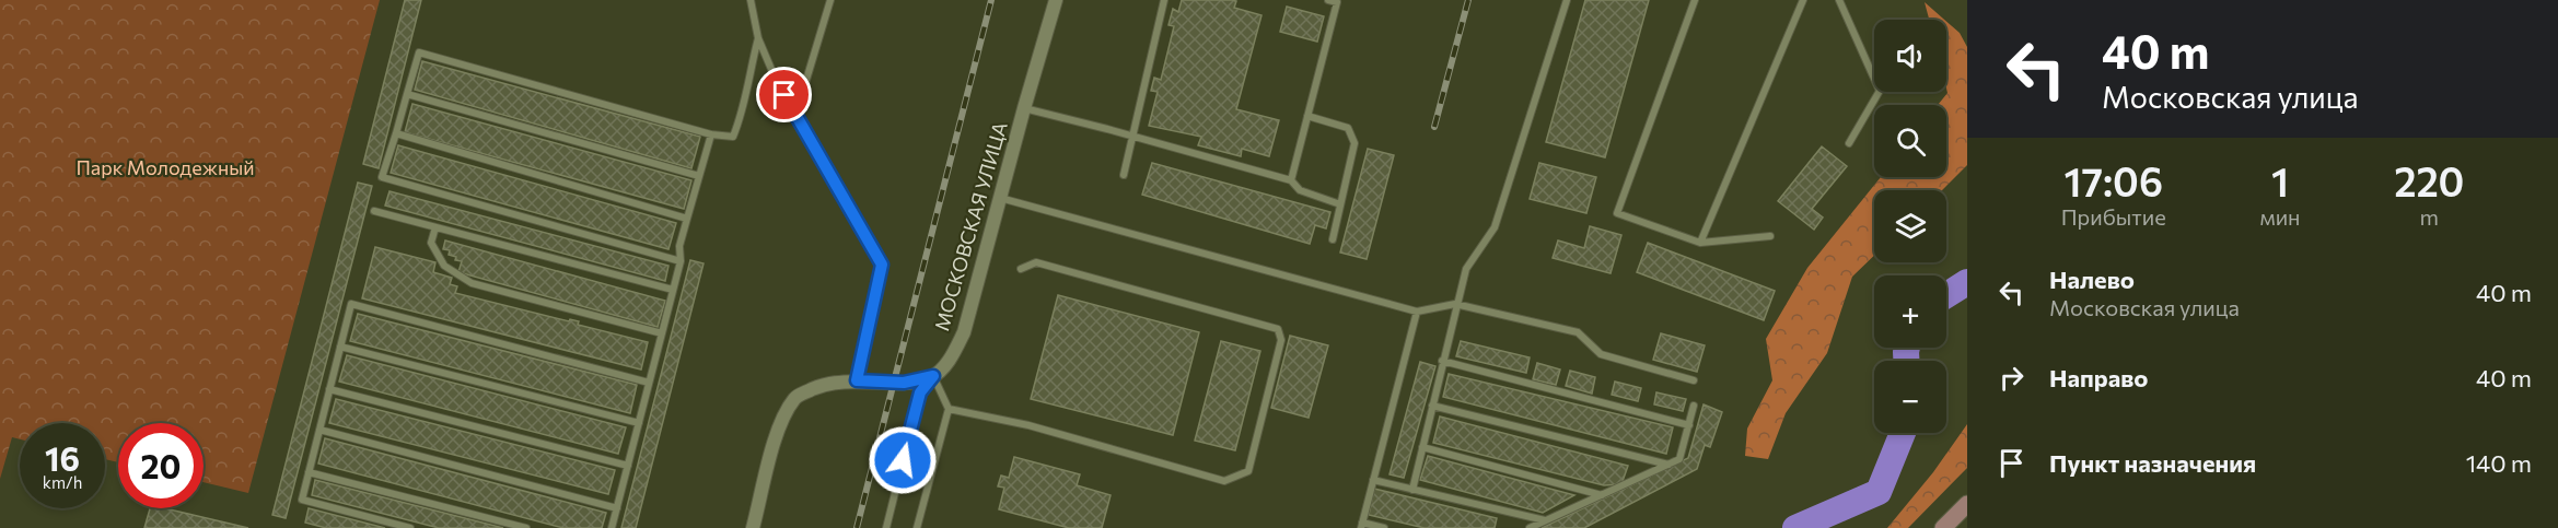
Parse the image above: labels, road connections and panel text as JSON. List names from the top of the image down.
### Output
{
  "streets": {
    "street": ["МОСКОВСКАЯ УЛИЦА"]
  },
  "parks": ["Парк Молодежный"],
  "page": {
    "turn": ["40 m", "Московская улица"],
    "map_buttons": ["+", "−"],
    "eta": [
      "17:06",
      "Прибытие",
      "1",
      "мин",
      "220",
      "m"
    ],
    "list": [
      {
        "name": "Налево",
        "note": "Московская улица",
        "value": "40 m"
      },
      {
        "name": "Направо",
        "value": "40 m"
      },
      {
        "name": "Пункт назначения",
        "value": "140 m"
      }
    ],
    "speed": "16 km/h",
    "limit": "20"
  }
}
